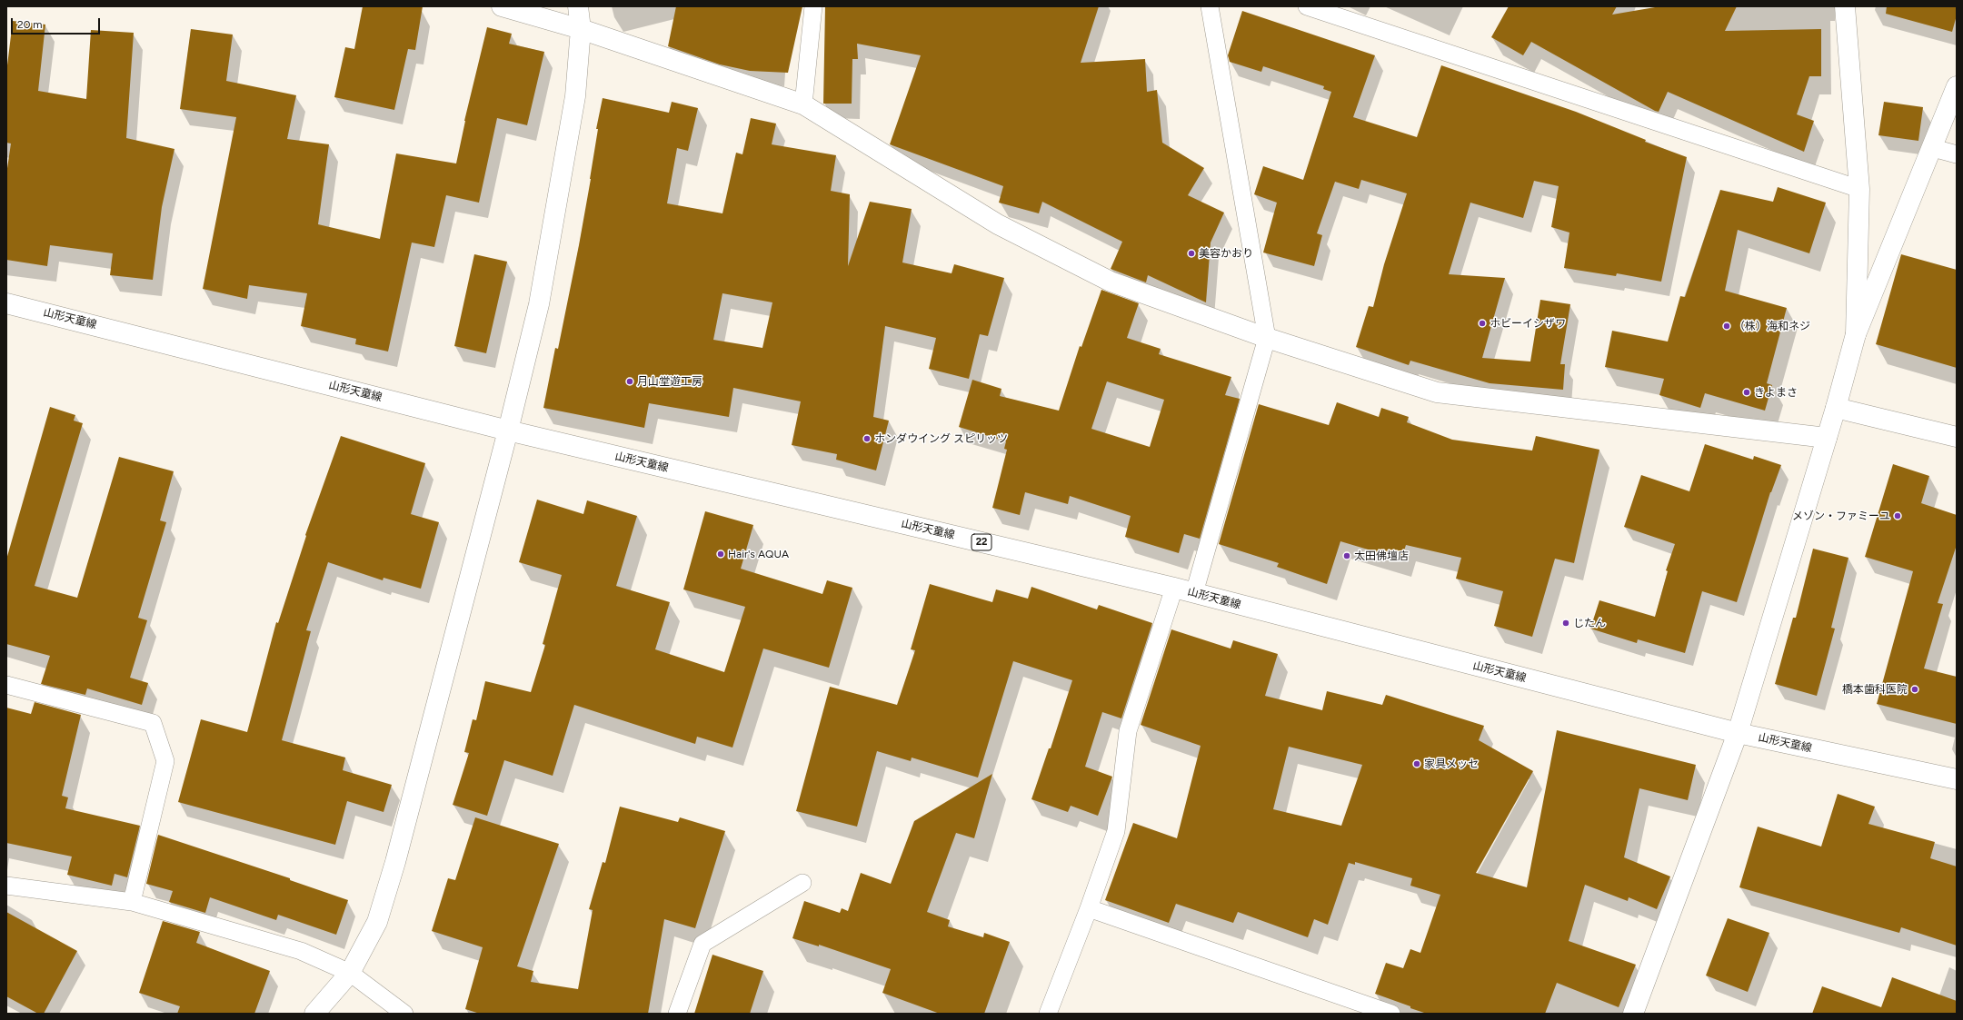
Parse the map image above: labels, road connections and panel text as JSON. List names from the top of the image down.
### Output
{
  "streets": {
    "street": ["山形天童線", "22"]
  },
  "places": [
    "美容かおり",
    "ホビーイシザワ",
    "（株）海和ネジ",
    "月山堂遊工房",
    "きよまさ",
    "ホンダウイング スピリッツ",
    "メゾン・ファミーユ",
    "Hair's AQUA",
    "太田佛壇店",
    "じたん",
    "橋本歯科医院",
    "家具メッセ"
  ],
  "scale_bar": "20 m"
}
